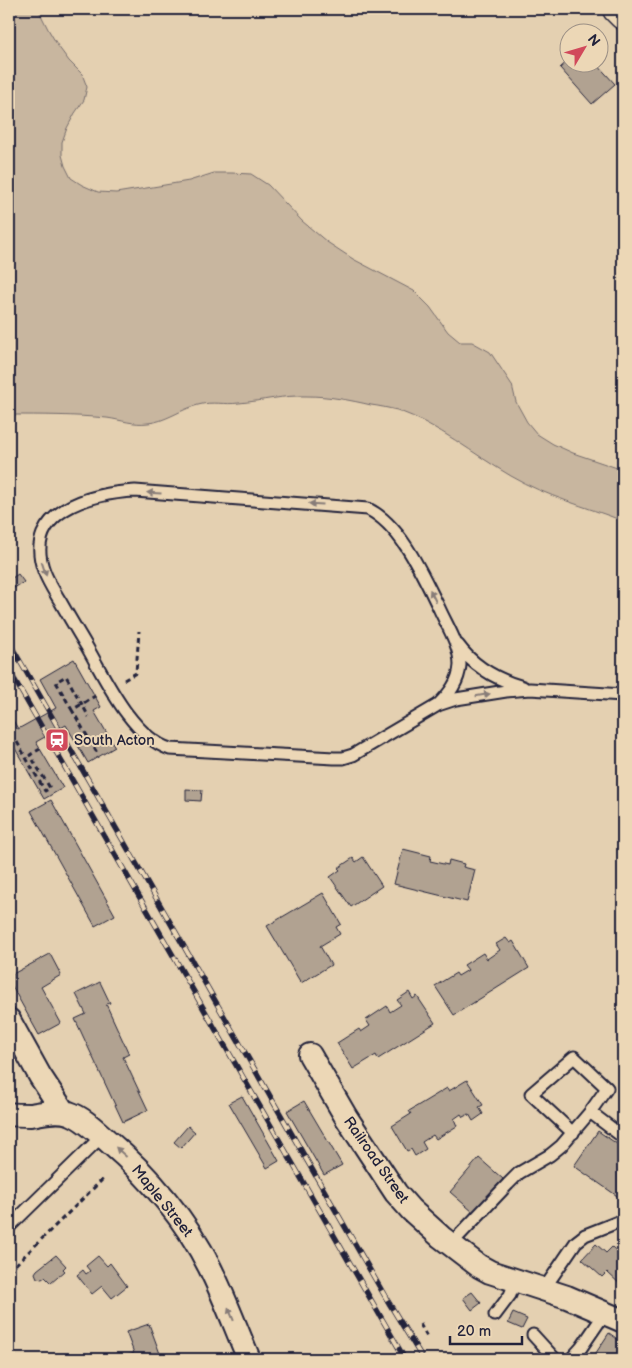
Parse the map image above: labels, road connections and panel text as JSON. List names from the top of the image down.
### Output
{
  "streets": {
    "street": ["Railroad Street", "Maple Street"]
  },
  "one_way": ["Maple Street"],
  "places": {
    "station": ["South Acton"]
  },
  "scale_bar": "20 m",
  "north": "top right"
}
